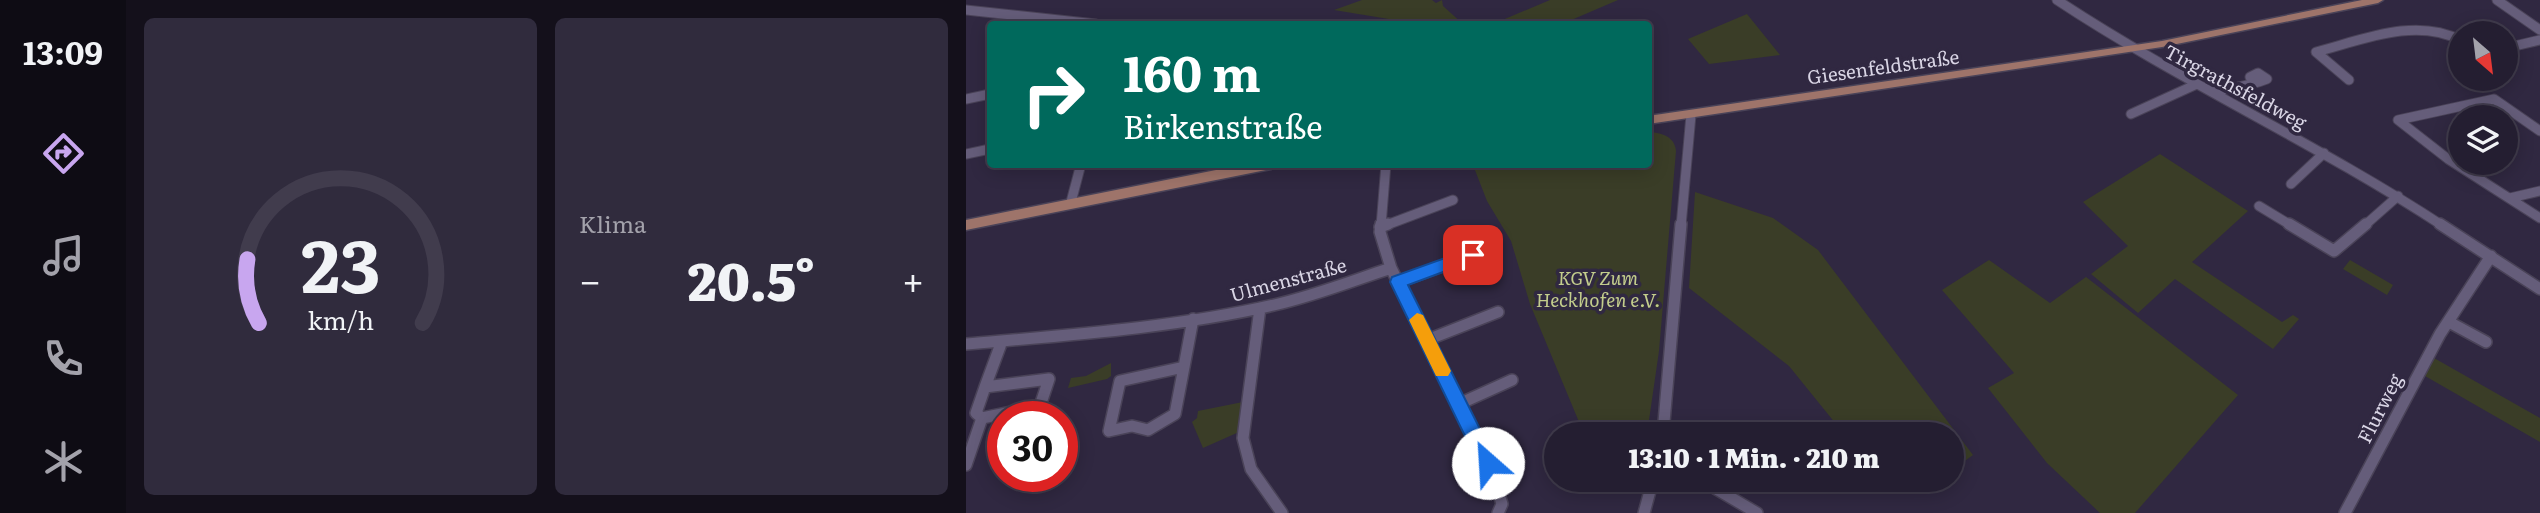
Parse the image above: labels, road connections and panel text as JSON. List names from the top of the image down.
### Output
{
  "streets": {
    "main road": ["Giesenfeldstraße"],
    "street": ["Tirgrathsfeldweg", "Ulmenstraße", "Flurweg"]
  },
  "crossings": [
    ["Giesenfeldstraße", "Tirgrathsfeldweg"],
    ["Tirgrathsfeldweg", "Flurweg"]
  ],
  "parks": ["KGV Zum Heckhofen e.V."],
  "north": "bottom right",
  "page": {
    "tabs": "13:09",
    "tile": "Klima",
    "turn": ["160 m", "Birkenstraße"],
    "heat": ["−", "20.5°", "+"],
    "limit": "30",
    "trip": "13:10 · 1 Min. · 210 m",
    "gauge": ["23", "km/h"]
  }
}
